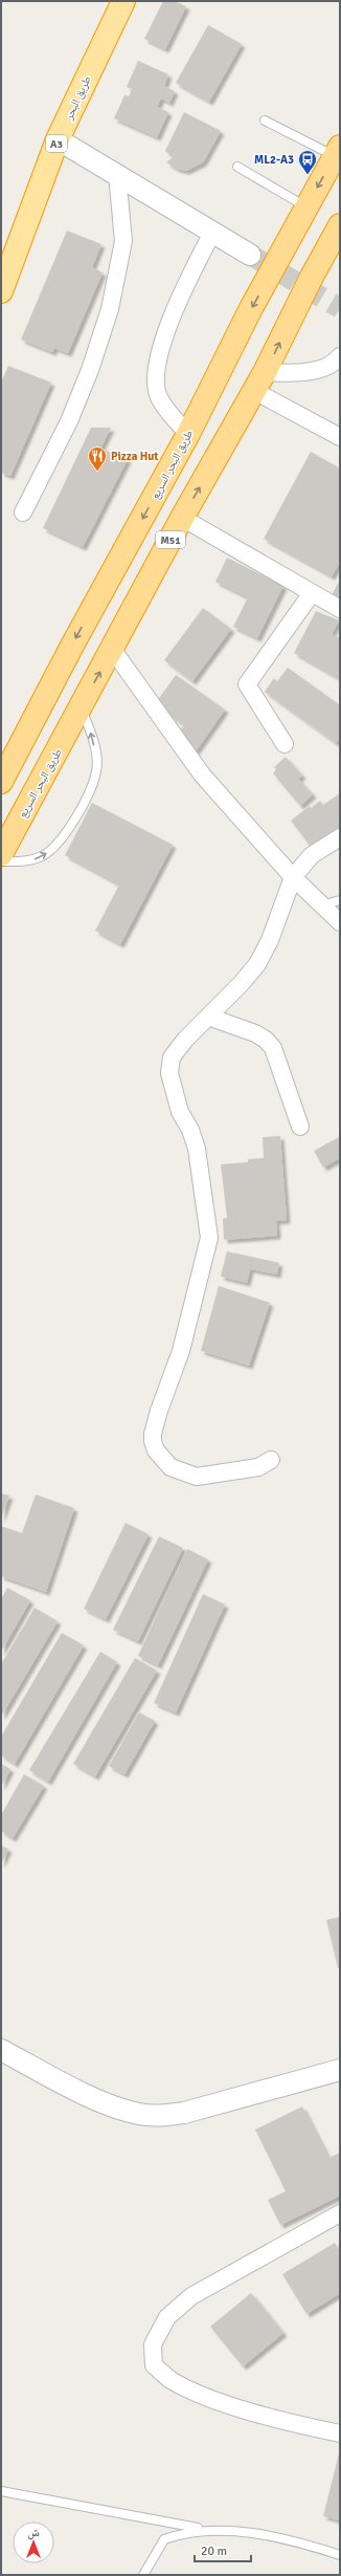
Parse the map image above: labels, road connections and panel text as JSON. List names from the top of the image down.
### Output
{
  "streets": {
    "highway": [
      "طريق البحر",
      "A3",
      "طريق البحر السريع",
      "M51"
    ]
  },
  "places": {
    "bus stop": ["ML2-A3"],
    "restaurant": ["Pizza Hut"]
  },
  "scale_bar": "20 m",
  "north": "top"
}
